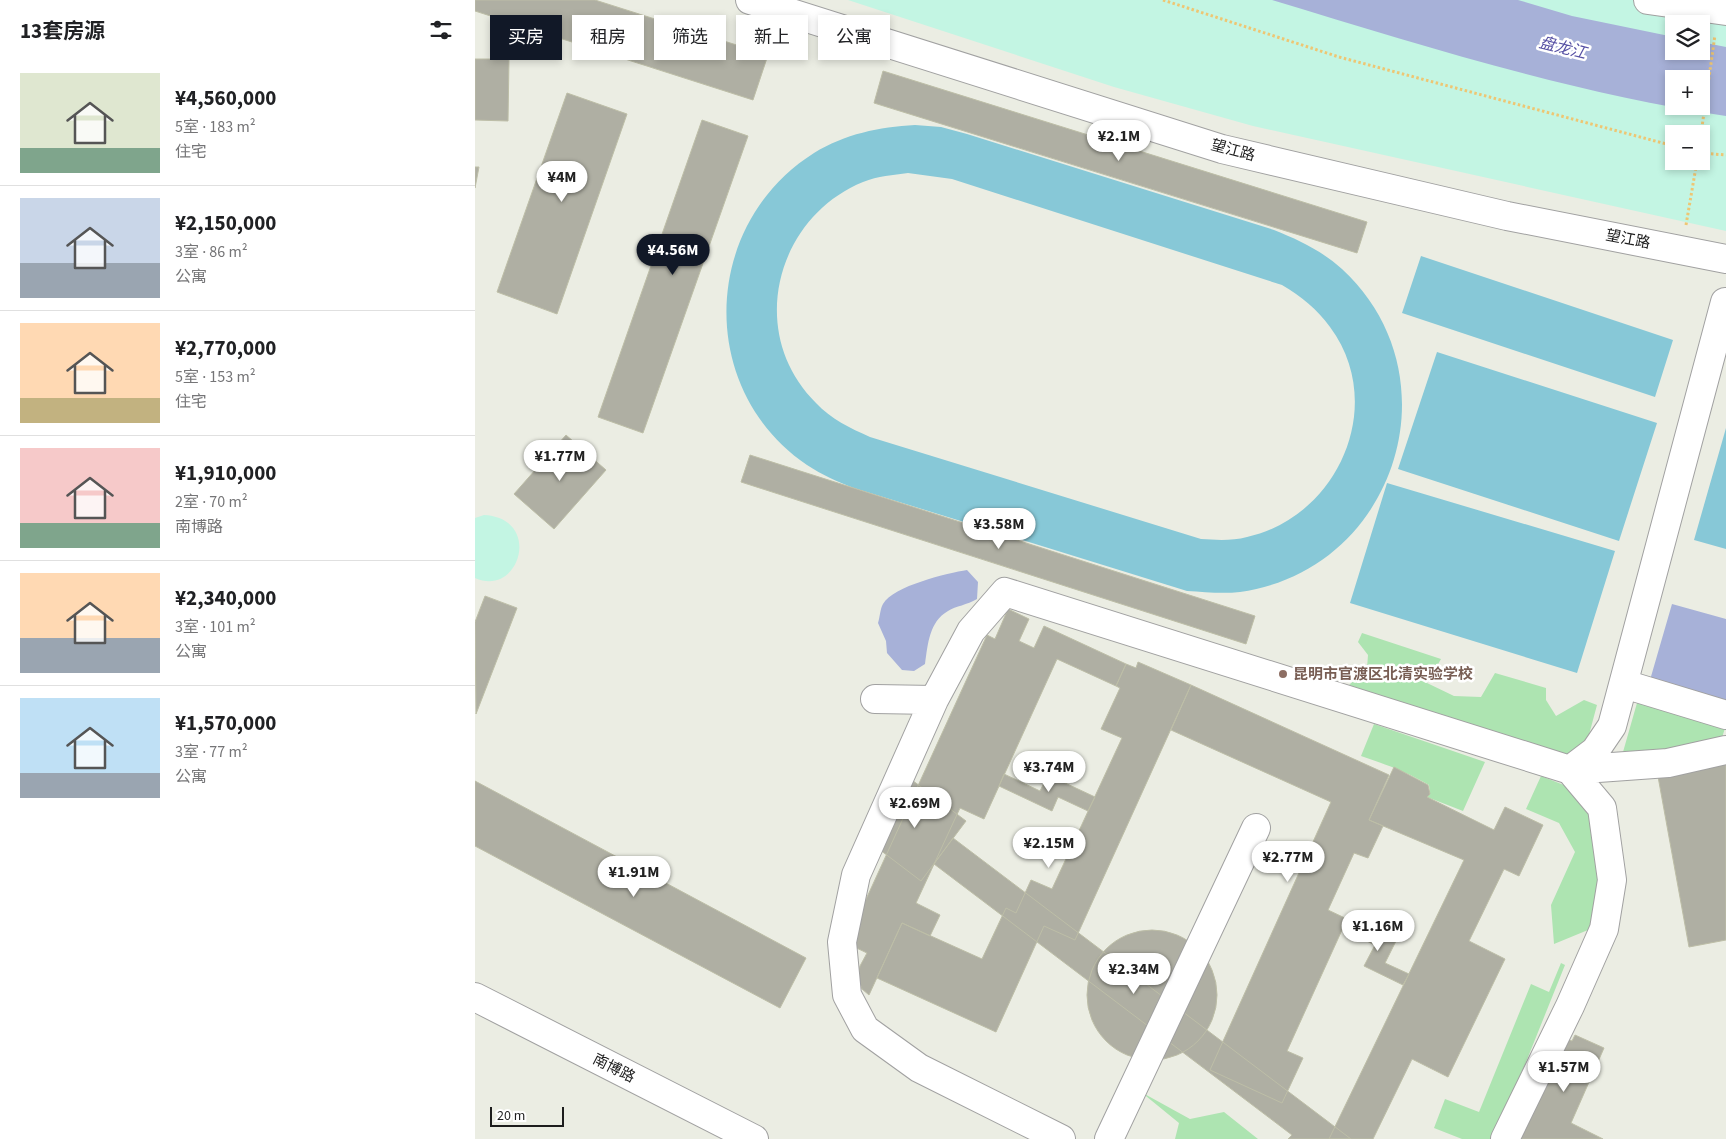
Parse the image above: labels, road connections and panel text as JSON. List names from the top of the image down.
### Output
{
  "streets": {
    "street": ["望江路", "南博路"]
  },
  "water": ["盘龙江"],
  "places": ["昆明市官渡区北清实验学校"],
  "scale_bar": "20 m",
  "page": {
    "heading": "13套房源",
    "map_buttons": ["+", "−"],
    "chip": [
      "买房",
      "租房",
      "筛选",
      "新上",
      "公寓"
    ],
    "list": [
      {
        "name": "¥4,560,000",
        "note": "5室 · 183 m² · 住宅"
      },
      {
        "name": "¥2,150,000",
        "note": "3室 · 86 m² · 公寓"
      },
      {
        "name": "¥2,770,000",
        "note": "5室 · 153 m² · 住宅"
      },
      {
        "name": "¥1,910,000",
        "note": "2室 · 70 m² · 南博路"
      },
      {
        "name": "¥2,340,000",
        "note": "3室 · 101 m² · 公寓"
      },
      {
        "name": "¥1,570,000",
        "note": "3室 · 77 m² · 公寓"
      }
    ],
    "price": [
      "¥2.1M",
      "¥4M",
      "¥4.56M",
      "¥1.77M",
      "¥3.58M",
      "¥3.74M",
      "¥2.69M",
      "¥2.15M",
      "¥2.77M",
      "¥1.91M",
      "¥1.16M",
      "¥2.34M",
      "¥1.57M"
    ],
    "scale": "20 m"
  }
}
